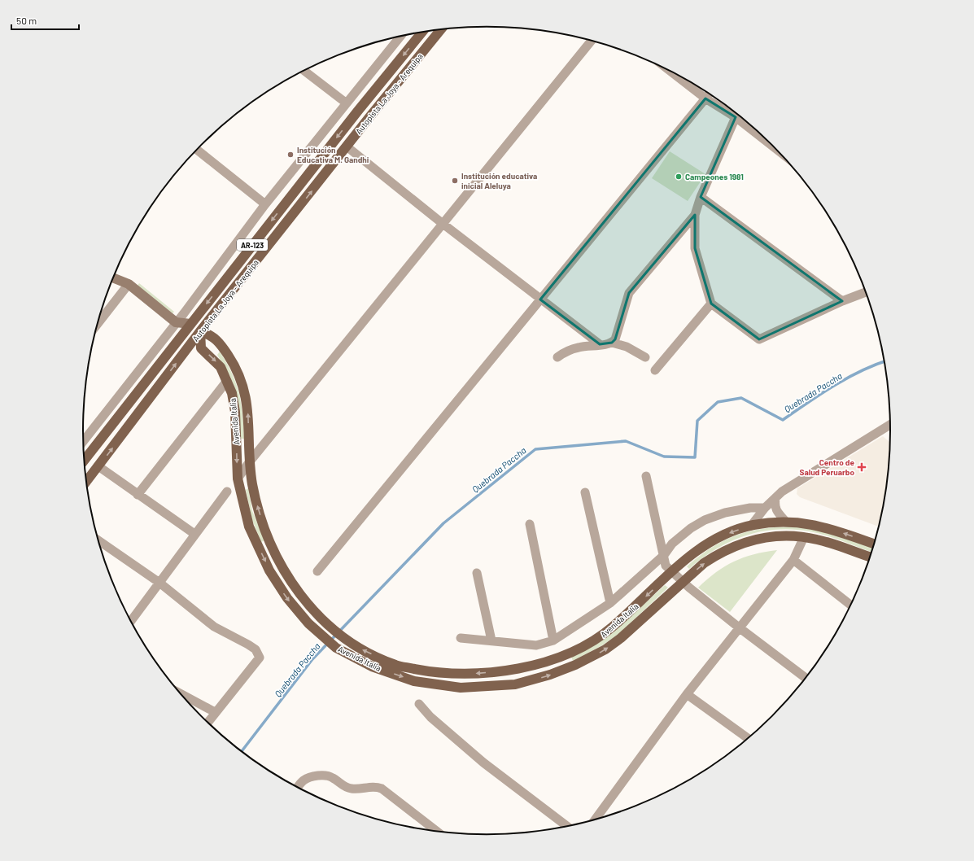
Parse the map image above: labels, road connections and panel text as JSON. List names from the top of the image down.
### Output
{
  "streets": {
    "main road": ["Autopista La Joya - Arequipa", "AR-123", "Avenida Italia"]
  },
  "crossings": [
    ["Autopista La Joya - Arequipa", "Avenida Italia"]
  ],
  "water": ["Quebrada Paccha"],
  "places": {
    "other": ["Institución Educativa M. Gandhi", "Campeones 1981", "Institución educativa inicial Aleluya"],
    "health": ["Centro de Salud Peruarbo"]
  },
  "scale_bar": "50 m"
}
